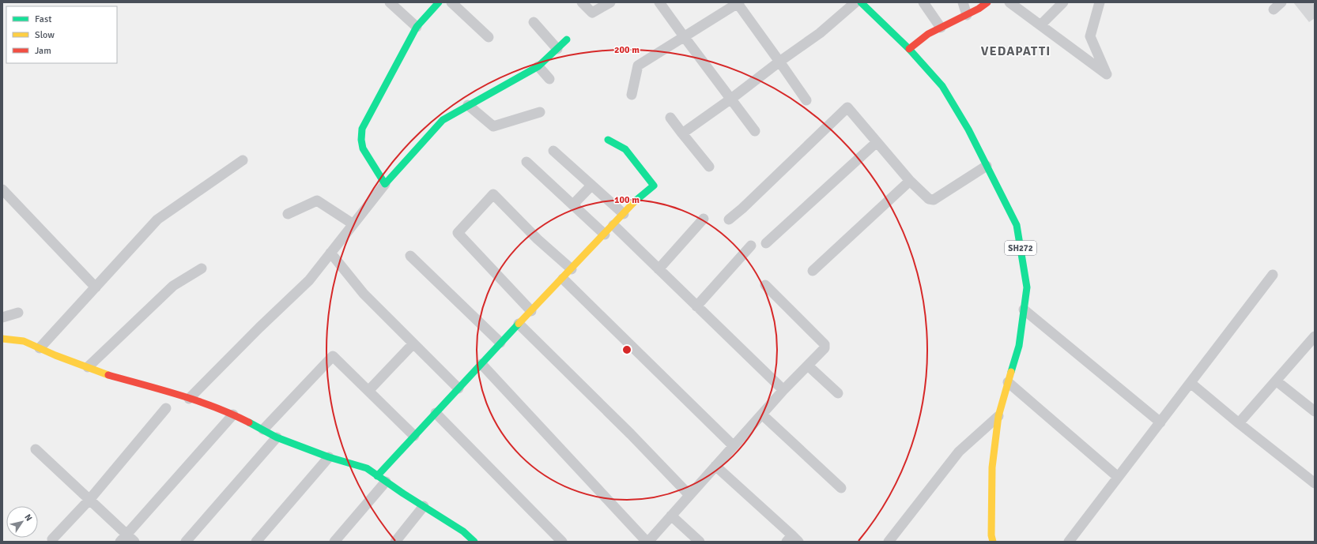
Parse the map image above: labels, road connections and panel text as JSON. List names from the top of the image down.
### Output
{
  "streets": {
    "street": ["SH272"]
  },
  "districts": ["VEDAPATTI"],
  "legend": ["Fast", "Slow", "Jam"],
  "north": "top right",
  "rings": ["200 m", "100 m"]
}
